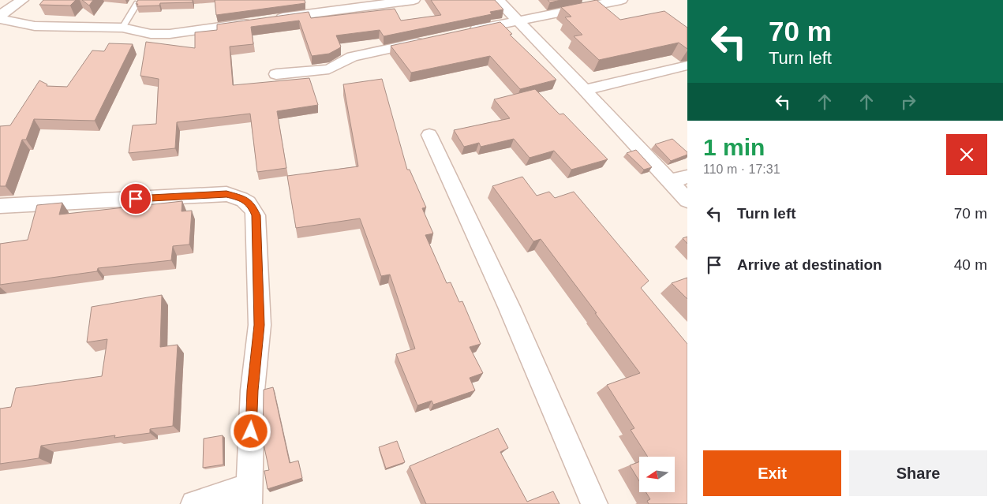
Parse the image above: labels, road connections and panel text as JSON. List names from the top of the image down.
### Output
{
  "north": "left",
  "page": {
    "turn": ["70 m", "Turn left"],
    "heading": ["1 min", "110 m · 17:31"],
    "list": [
      {
        "name": "Turn left",
        "value": "70 m"
      },
      {
        "name": "Arrive at destination",
        "value": "40 m"
      }
    ],
    "buttons": ["Exit", "Share"]
  }
}
